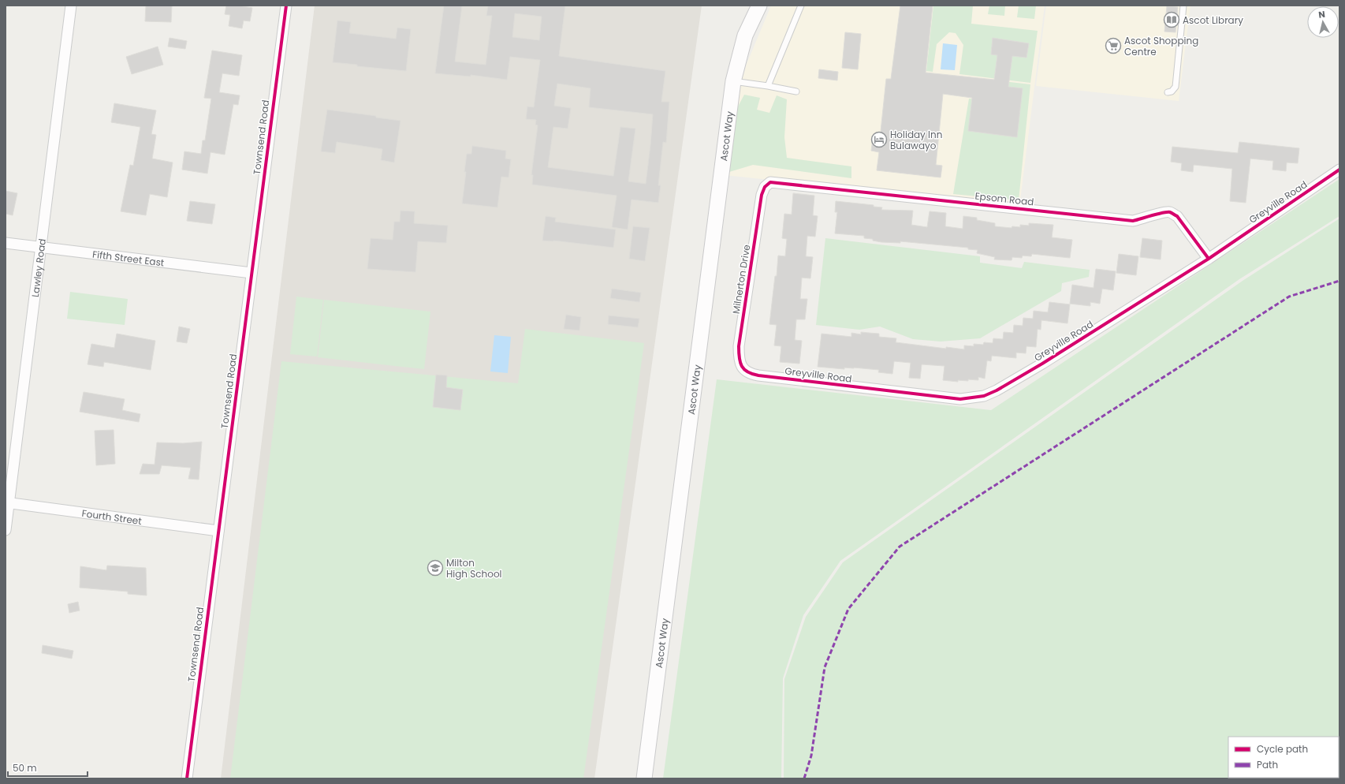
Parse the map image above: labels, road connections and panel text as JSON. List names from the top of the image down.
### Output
{
  "streets": {
    "main road": ["Ascot Way"],
    "street": [
      "Townsend Road",
      "Epsom Road",
      "Greyville Road",
      "Fifth Street East",
      "Lawley Road",
      "Milnerton Drive",
      "Fourth Street"
    ]
  },
  "crossings": [
    ["Townsend Road", "Fifth Street East"],
    ["Townsend Road", "Fourth Street"],
    ["Epsom Road", "Greyville Road"],
    ["Epsom Road", "Milnerton Drive"],
    ["Greyville Road", "Milnerton Drive"],
    ["Fifth Street East", "Lawley Road"],
    ["Lawley Road", "Fourth Street"]
  ],
  "places": {
    "library": ["Ascot Library"],
    "supermarket": ["Ascot Shopping Centre"],
    "hotel": ["Holiday Inn Bulawayo"],
    "school or university": ["Milton High School"]
  },
  "legend": ["Cycle path", "Path"],
  "scale_bar": "50 m",
  "north": "top"
}
